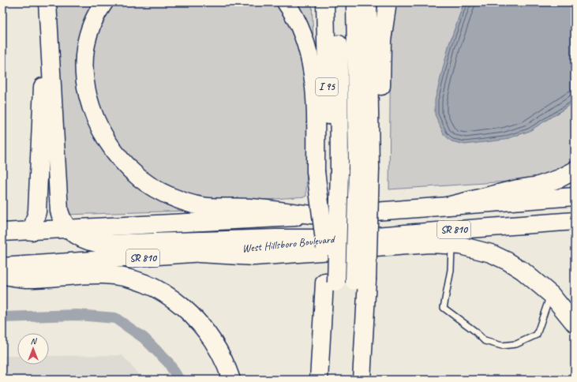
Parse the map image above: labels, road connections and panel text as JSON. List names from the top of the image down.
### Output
{
  "streets": {
    "main road": ["I 95", "SR 810", "West Hillsboro Boulevard"]
  },
  "crossings": [
    ["I 95", "West Hillsboro Boulevard"]
  ],
  "north": "top"
}
